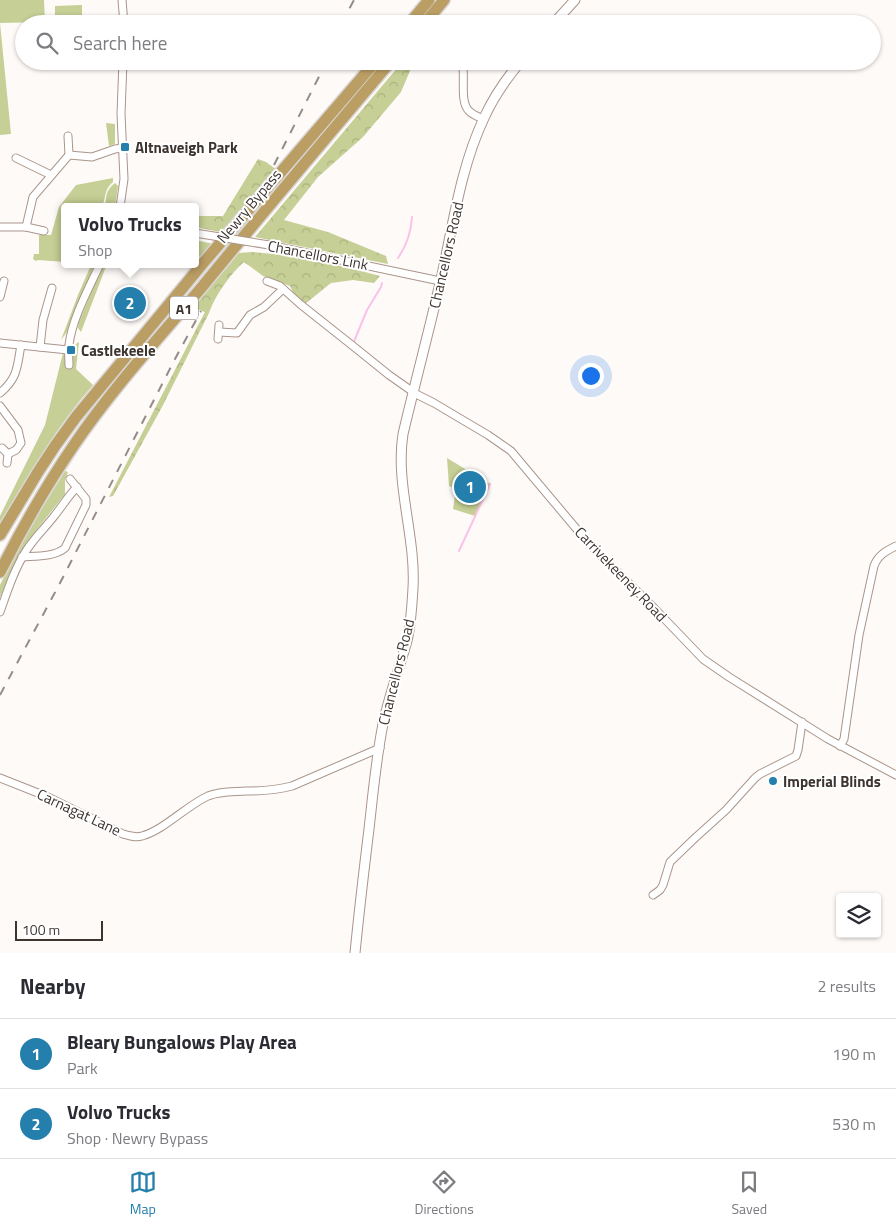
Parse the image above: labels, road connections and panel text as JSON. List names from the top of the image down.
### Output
{
  "streets": {
    "highway": ["Newry Bypass", "A1"],
    "street": [
      "Chancellors Link",
      "Chancellors Road",
      "Carrivekeeney Road",
      "Carnagat Lane"
    ]
  },
  "crossings": [
    ["Chancellors Link", "Chancellors Road"],
    ["Chancellors Road", "Carrivekeeney Road"],
    ["Chancellors Road", "Carnagat Lane"]
  ],
  "places": {
    "transit": ["Altnaveigh Park", "Castlekeele"],
    "other": ["Imperial Blinds"]
  },
  "scale_bar": "100 m",
  "page": {
    "search": "Search here",
    "popup": ["Volvo Trucks", "Shop"],
    "pins": ["2", "1"],
    "scale": "100 m",
    "heading": ["Nearby", "2 results"],
    "list": [
      {
        "mark": "1",
        "name": "Bleary Bungalows Play Area",
        "note": "Park",
        "value": "190 m"
      },
      {
        "mark": "2",
        "name": "Volvo Trucks",
        "note": "Shop · Newry Bypass",
        "value": "530 m"
      }
    ],
    "nav": ["Map", "Directions", "Saved"]
  }
}
